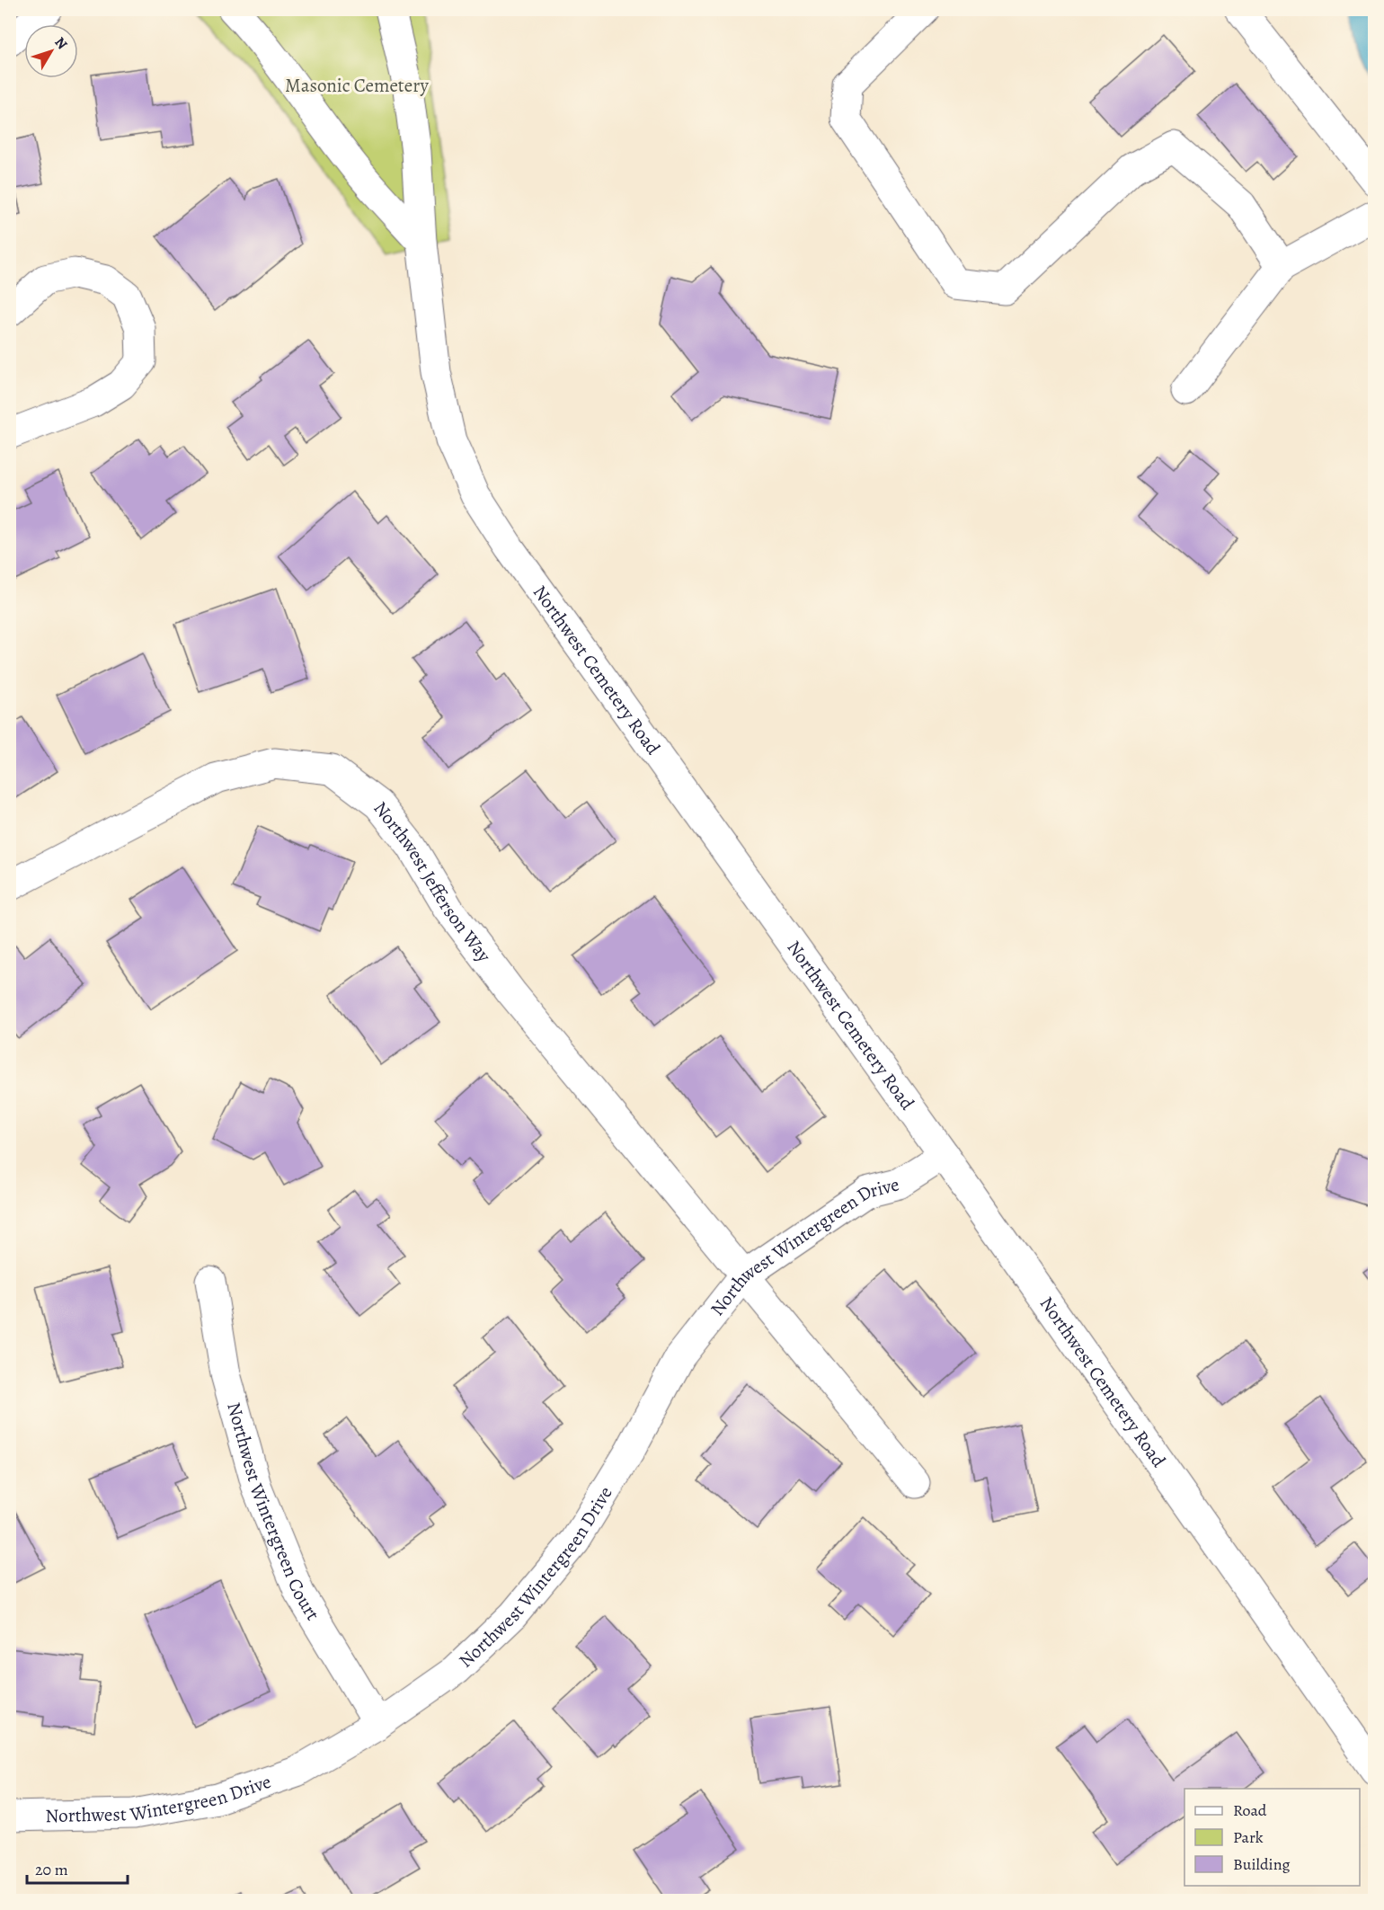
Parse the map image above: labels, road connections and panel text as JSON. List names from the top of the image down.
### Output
{
  "streets": {
    "street": [
      "Northwest Cemetery Road",
      "Northwest Jefferson Way",
      "Northwest Wintergreen Drive",
      "Northwest Wintergreen Court"
    ]
  },
  "crossings": [
    ["Northwest Cemetery Road", "Northwest Wintergreen Drive"],
    ["Northwest Jefferson Way", "Northwest Wintergreen Drive"],
    ["Northwest Wintergreen Drive", "Northwest Wintergreen Court"]
  ],
  "parks": ["Masonic Cemetery"],
  "legend": ["Road", "Park", "Building"],
  "scale_bar": "20 m",
  "north": "top right"
}
